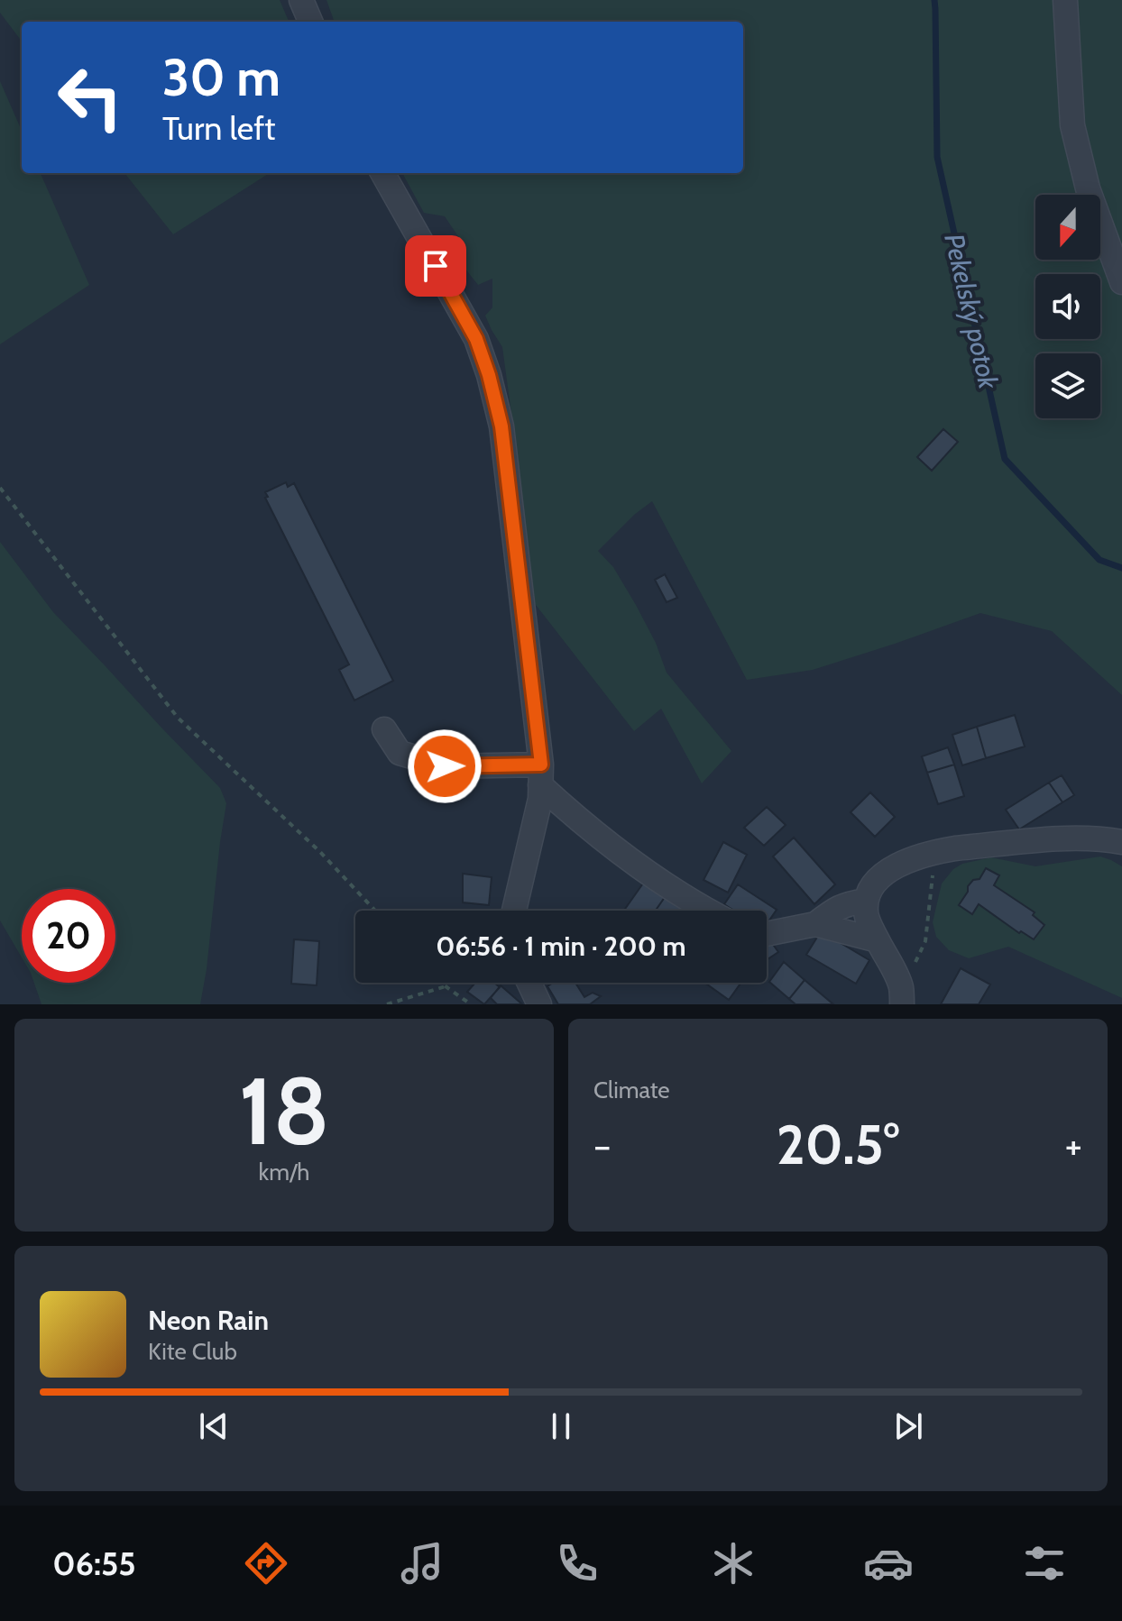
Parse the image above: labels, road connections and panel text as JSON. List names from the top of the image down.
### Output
{
  "water": ["Pekelský potok"],
  "north": "bottom",
  "page": {
    "turn": ["30 m", "Turn left"],
    "limit": "20",
    "trip": "06:56 · 1 min · 200 m",
    "tile": [
      ["18", "km/h"],
      "Climate"
    ],
    "heat": ["−", "20.5°", "+"],
    "song": ["Neon Rain", "Kite Club"],
    "tabs": "06:55"
  }
}
